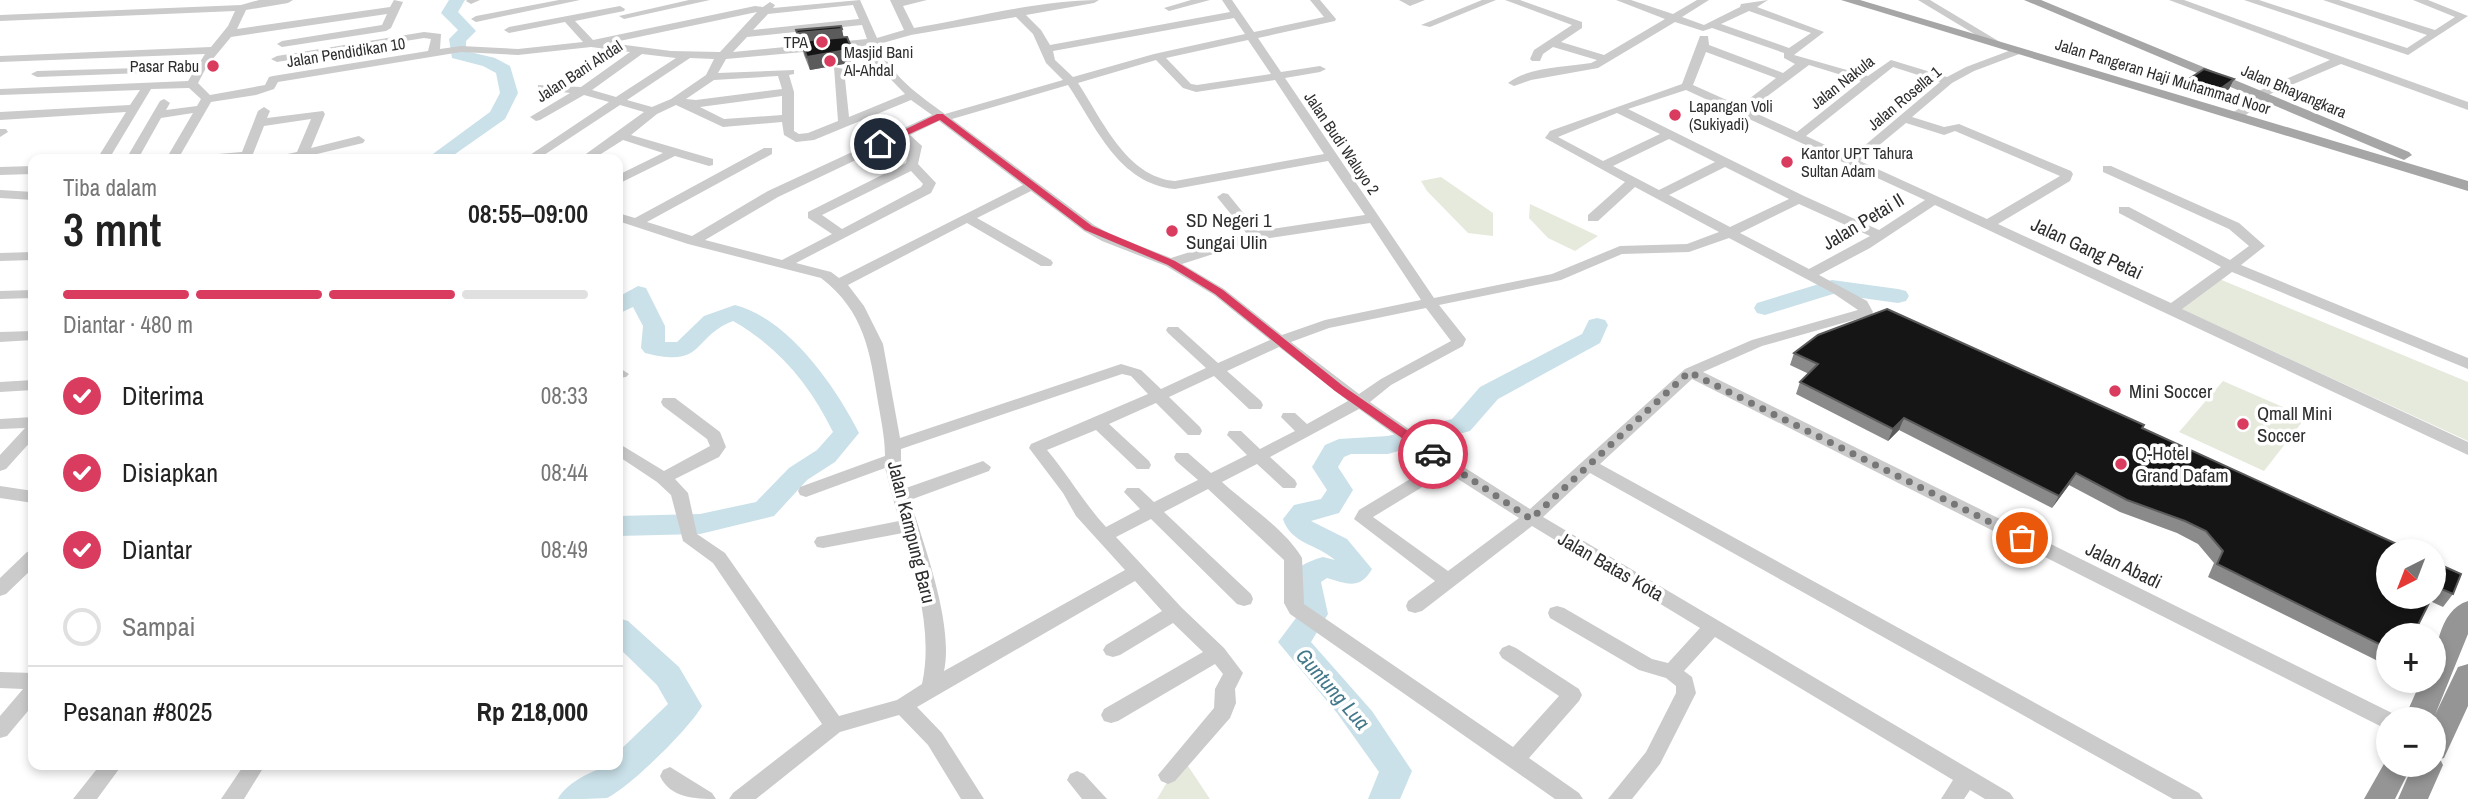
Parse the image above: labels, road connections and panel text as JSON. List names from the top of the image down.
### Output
{
  "streets": {
    "main road": ["Jalan Pangeran Haji Muhammad Noor", "Jalan Bhayangkara"],
    "street": [
      "Jalan Pendidikan 10",
      "Jalan Bani Ahdal",
      "Jalan Nakula",
      "Jalan Rosella 1",
      "Jalan Budi Waluyo 2",
      "Jalan Petai II",
      "Jalan Gang Petai",
      "Jalan Kampung Baru",
      "Jalan Abadi",
      "Jalan Batas Kota"
    ]
  },
  "crossings": [
    ["Jalan Pendidikan 10", "Jalan Bani Ahdal"],
    ["Jalan Bani Ahdal", "Jalan Batas Kota"],
    ["Jalan Pangeran Haji Muhammad Noor", "Jalan Bhayangkara"],
    ["Jalan Pangeran Haji Muhammad Noor", "Jalan Rosella 1"],
    ["Jalan Nakula", "Jalan Rosella 1"],
    ["Jalan Nakula", "Jalan Gang Petai"],
    ["Jalan Rosella 1", "Jalan Gang Petai"],
    ["Jalan Budi Waluyo 2", "Jalan Batas Kota"],
    ["Jalan Petai II", "Jalan Gang Petai"]
  ],
  "water": ["Guntung Lua"],
  "places": [
    "TPA",
    "Masjid Bani Al-Ahdal",
    "Pasar Rabu",
    "Lapangan Voli (Sukiyadi)",
    "Kantor UPT Tahura Sultan Adam",
    "SD Negeri 1 Sungai Ulin",
    "Mini Soccer",
    "Qmall Mini Soccer",
    "Q-Hotel Grand Dafam"
  ],
  "north": "bottom left",
  "page": {
    "heading": ["3 mnt", "Tiba dalam", "08:55–09:00"],
    "panel": ["Pesanan #8025", "Rp 218,000"],
    "bar": "Diantar · 480 m",
    "list": [
      ["Diterima", "08:33"],
      ["Disiapkan", "08:44"],
      ["Diantar", "08:49"],
      "Sampai"
    ],
    "map_buttons": ["+", "−"]
  }
}
